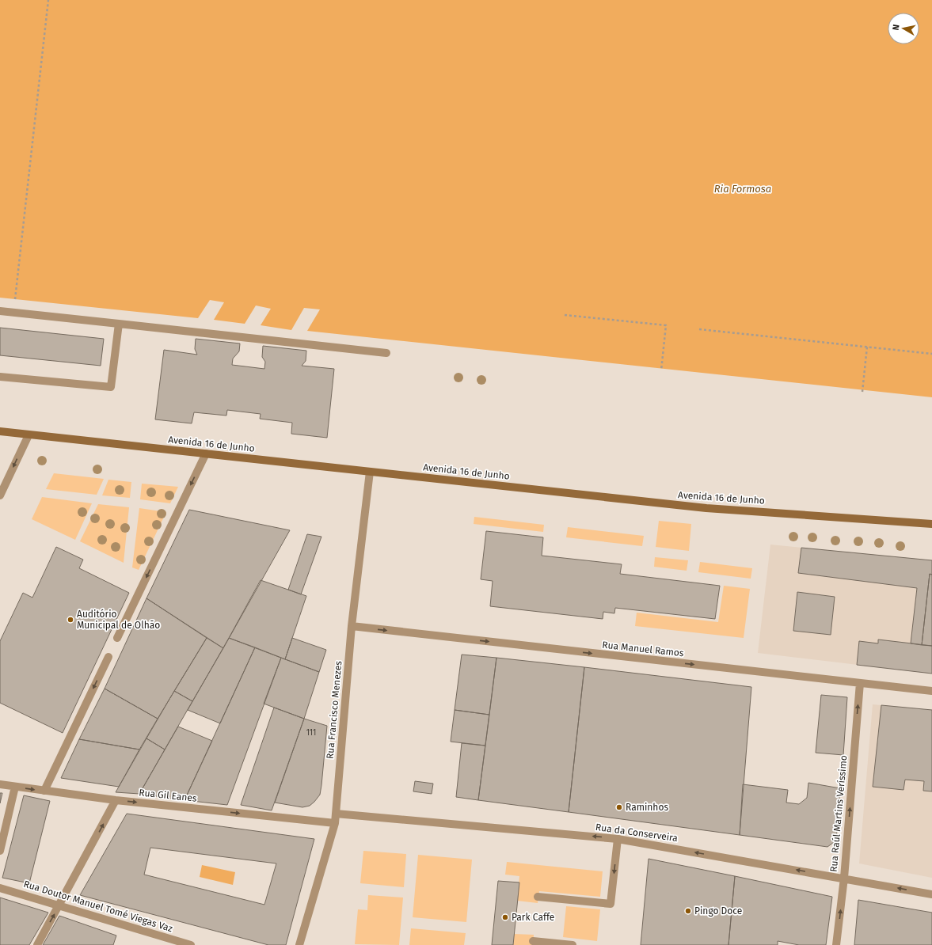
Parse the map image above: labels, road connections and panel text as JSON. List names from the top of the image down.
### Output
{
  "streets": {
    "main road": ["Avenida 16 de Junho"],
    "street": [
      "Rua Manuel Ramos",
      "Rua Francisco Menezes",
      "Rua Gil Eanes",
      "Rua Raúl Martins Veríssimo",
      "Rua da Conserveira",
      "Rua Doutor Manuel Tomé Viegas Vaz"
    ]
  },
  "crossings": [
    ["Avenida 16 de Junho", "Rua Francisco Menezes"],
    ["Rua Manuel Ramos", "Rua Francisco Menezes"],
    ["Rua Manuel Ramos", "Rua Raúl Martins Veríssimo"],
    ["Rua Francisco Menezes", "Rua Gil Eanes"],
    ["Rua Francisco Menezes", "Rua da Conserveira"],
    ["Rua Raúl Martins Veríssimo", "Rua da Conserveira"]
  ],
  "one_way": [
    "Rua Manuel Ramos",
    "Rua Gil Eanes",
    "Rua Raúl Martins Veríssimo",
    "Rua da Conserveira"
  ],
  "water": ["Ria Formosa"],
  "places": [
    "Auditório Municipal de Olhão",
    "Raminhos",
    "Pingo Doce",
    "Park Caffe"
  ],
  "house_numbers": ["111"],
  "north": "left"
}
